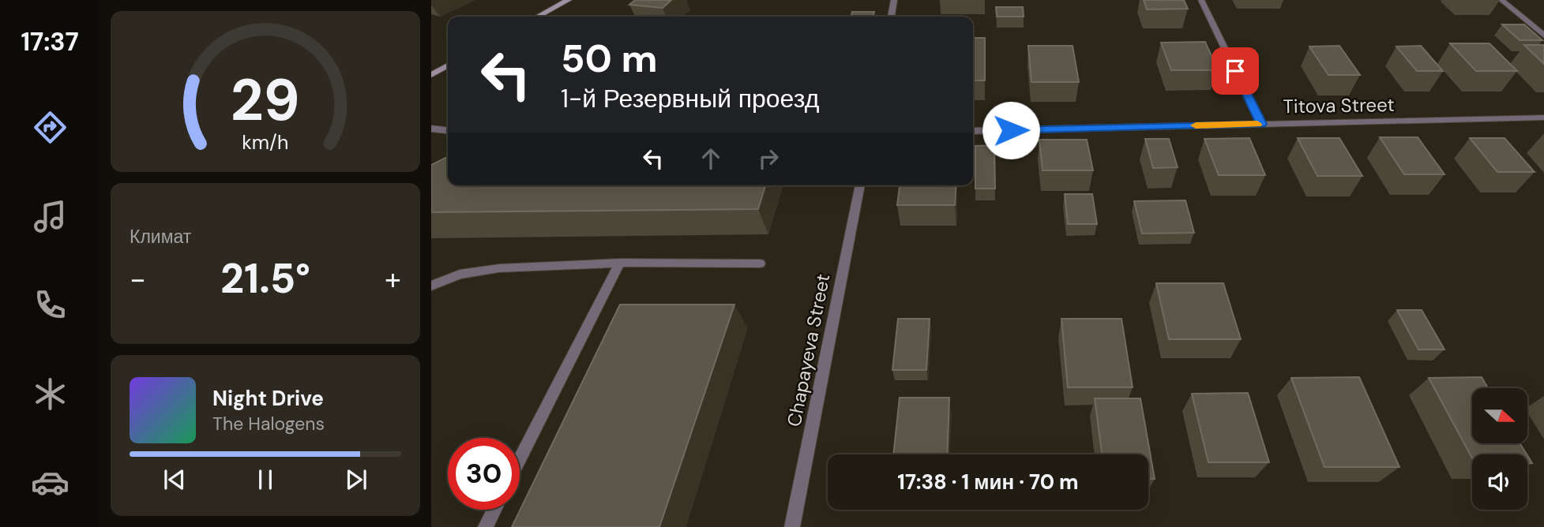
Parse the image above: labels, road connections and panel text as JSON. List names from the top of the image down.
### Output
{
  "streets": {
    "street": ["Titova Street", "Chapayeva Street"]
  },
  "north": "right",
  "page": {
    "tabs": "17:37",
    "turn": ["50 m", "1-й Резервный проезд"],
    "tile": "Климат",
    "heat": ["−", "21.5°", "+"],
    "song": ["Night Drive", "The Halogens"],
    "limit": "30",
    "trip": "17:38 · 1 мин · 70 m",
    "gauge": ["29", "km/h"]
  }
}
